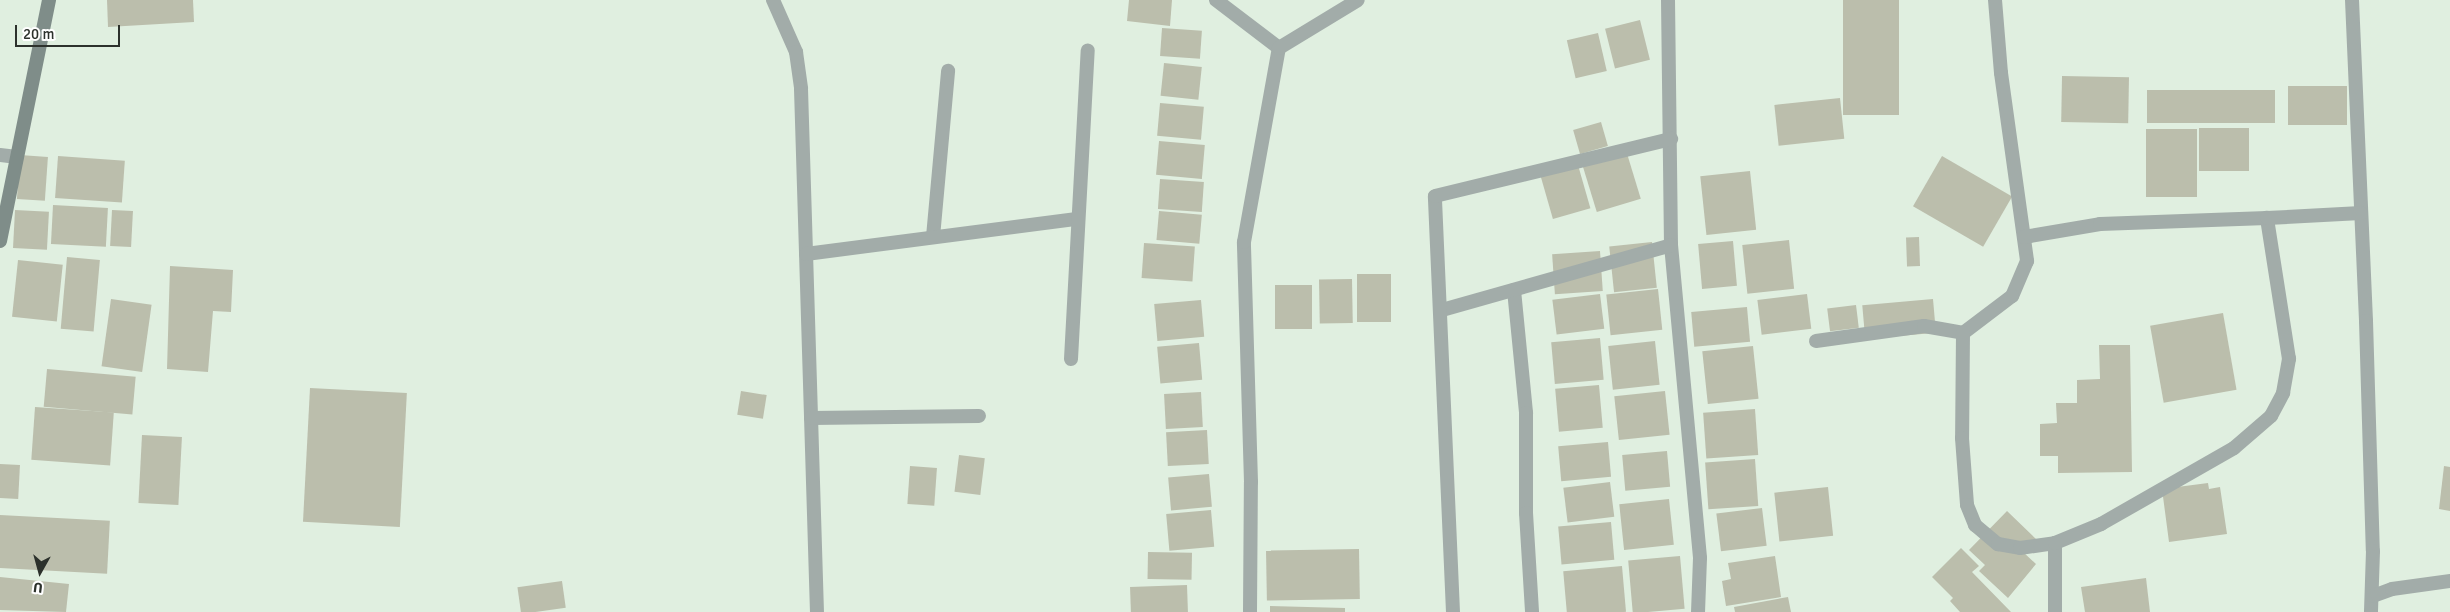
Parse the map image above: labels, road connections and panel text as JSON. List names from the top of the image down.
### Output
{
  "scale_bar": "20 m",
  "north": "bottom"
}
